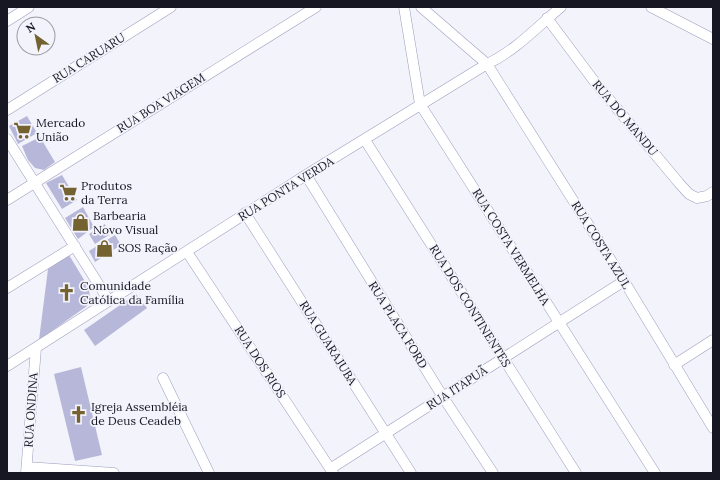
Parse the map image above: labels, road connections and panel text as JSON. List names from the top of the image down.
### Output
{
  "streets": {
    "street": [
      "RUA CARUARU",
      "RUA BOA VIAGEM",
      "RUA DO MANDU",
      "RUA PONTA VERDA",
      "RUA COSTA AZUL",
      "RUA COSTA VERMELHA",
      "RUA DOS CONTINENTES",
      "RUA PLACA FORD",
      "RUA GUARAJUBA",
      "RUA DOS RIOS",
      "RUA ITAPUÃ",
      "RUA ONDINA"
    ]
  },
  "crossings": [
    ["RUA DO MANDU", "RUA PONTA VERDA"],
    ["RUA PONTA VERDA", "RUA COSTA AZUL"],
    ["RUA PONTA VERDA", "RUA COSTA VERMELHA"],
    ["RUA PONTA VERDA", "RUA DOS CONTINENTES"],
    ["RUA PONTA VERDA", "RUA PLACA FORD"],
    ["RUA PONTA VERDA", "RUA GUARAJUBA"],
    ["RUA PONTA VERDA", "RUA DOS RIOS"],
    ["RUA PONTA VERDA", "RUA ONDINA"],
    ["RUA COSTA AZUL", "RUA ITAPUÃ"],
    ["RUA COSTA VERMELHA", "RUA ITAPUÃ"],
    ["RUA DOS CONTINENTES", "RUA ITAPUÃ"],
    ["RUA PLACA FORD", "RUA ITAPUÃ"],
    ["RUA GUARAJUBA", "RUA ITAPUÃ"],
    ["RUA DOS RIOS", "RUA ITAPUÃ"]
  ],
  "places": {
    "supermarket": ["Mercado União", "Produtos da Terra"],
    "shop": ["Barbearia Novo Visual", "SOS Ração"],
    "church": ["Comunidade Católica da Família", "Igreja Assembléia de Deus Ceadeb"]
  },
  "north": "top left"
}
